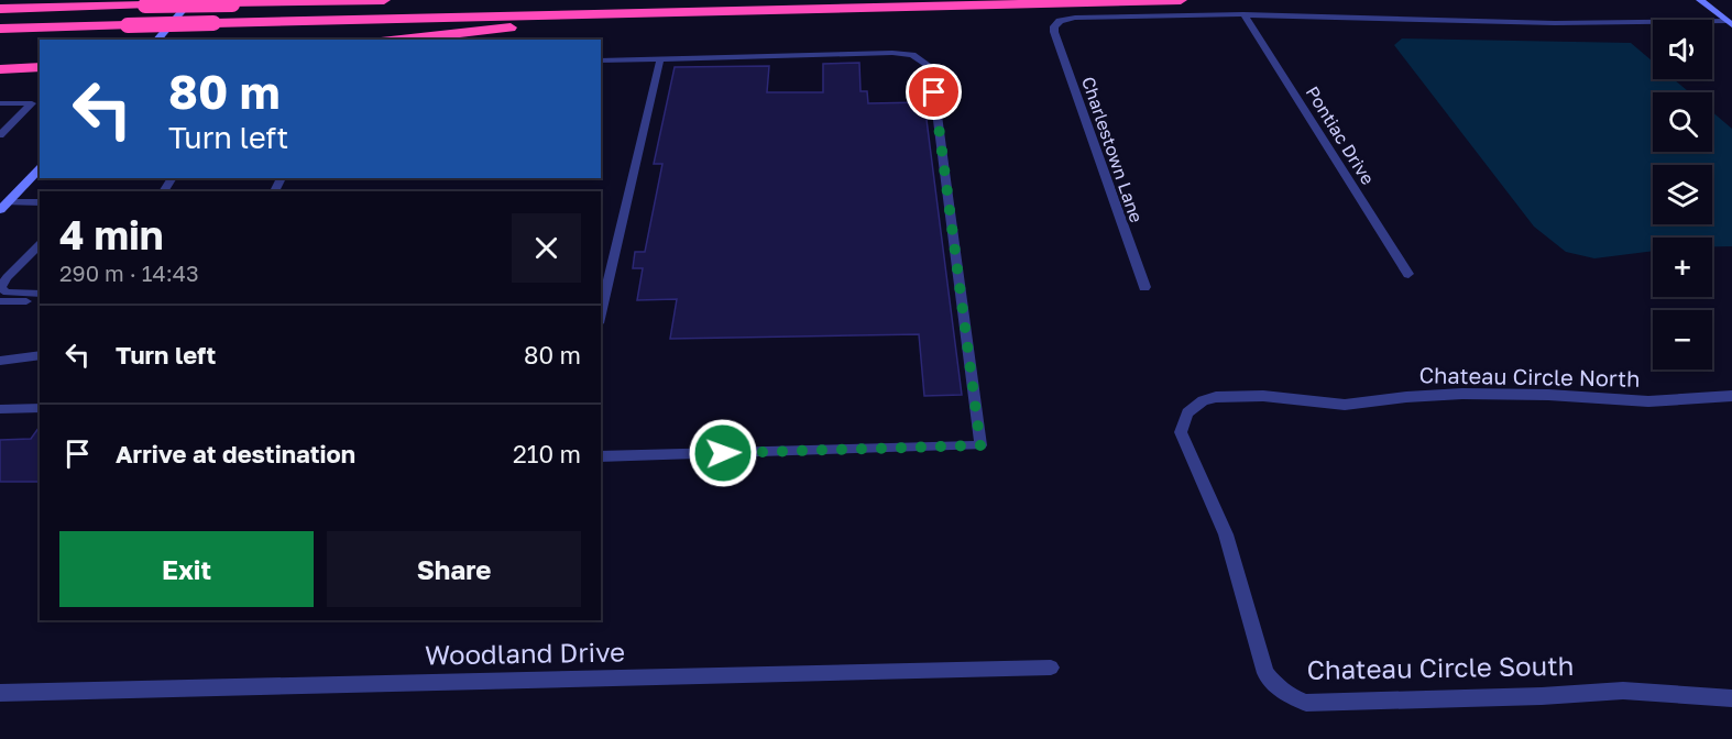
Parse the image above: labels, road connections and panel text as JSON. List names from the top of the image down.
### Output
{
  "streets": {
    "street": [
      "Pontiac Drive",
      "Charlestown Lane",
      "Chateau Circle North",
      "Woodland Drive",
      "Chateau Circle South"
    ]
  },
  "crossings": [
    ["Pontiac Drive", "Charlestown Lane"],
    ["Chateau Circle North", "Chateau Circle South"]
  ],
  "page": {
    "map_buttons": ["+", "−"],
    "turn": ["80 m", "Turn left"],
    "heading": ["4 min", "290 m · 14:43"],
    "list": [
      {
        "name": "Turn left",
        "value": "80 m"
      },
      {
        "name": "Arrive at destination",
        "value": "210 m"
      }
    ],
    "buttons": ["Exit", "Share"]
  }
}
